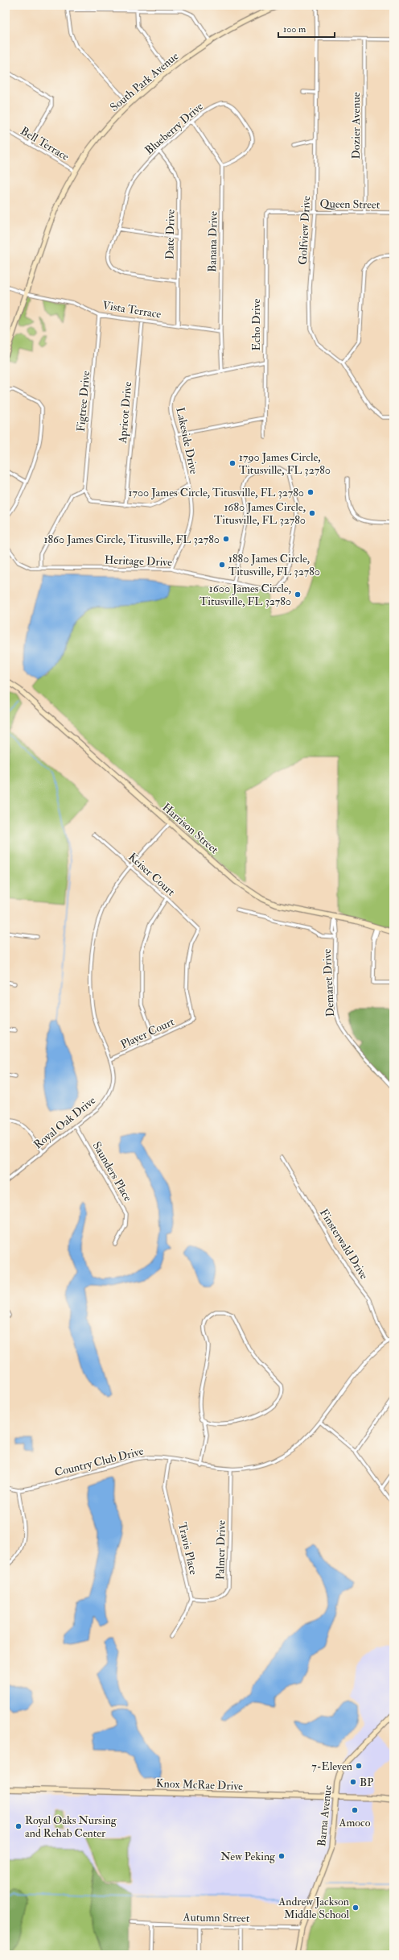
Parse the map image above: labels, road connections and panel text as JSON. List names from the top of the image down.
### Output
{
  "streets": {
    "street": [
      "South Park Avenue",
      "Dozier Avenue",
      "Blueberry Drive",
      "Bell Terrace",
      "Queen Street",
      "Golfview Drive",
      "Date Drive",
      "Banana Drive",
      "Vista Terrace",
      "Echo Drive",
      "Figtree Drive",
      "Apricot Drive",
      "Lakeside Drive",
      "Heritage Drive",
      "Harrison Street",
      "Keiser Court",
      "Demaret Drive",
      "Player Court",
      "Royal Oak Drive",
      "Saunders Place",
      "Finsterwald Drive",
      "Country Club Drive",
      "Travis Place",
      "Palmer Drive",
      "Knox McRae Drive",
      "Barna Avenue",
      "Autumn Street"
    ]
  },
  "crossings": [
    ["South Park Avenue", "Bell Terrace"],
    ["South Park Avenue", "Vista Terrace"],
    ["Dozier Avenue", "Queen Street"],
    ["Blueberry Drive", "Date Drive"],
    ["Blueberry Drive", "Banana Drive"],
    ["Queen Street", "Golfview Drive"],
    ["Queen Street", "Echo Drive"],
    ["Date Drive", "Vista Terrace"],
    ["Banana Drive", "Vista Terrace"],
    ["Banana Drive", "Lakeside Drive"],
    ["Vista Terrace", "Figtree Drive"],
    ["Vista Terrace", "Apricot Drive"],
    ["Echo Drive", "Lakeside Drive"],
    ["Lakeside Drive", "Heritage Drive"],
    ["Harrison Street", "Demaret Drive"],
    ["Harrison Street", "Royal Oak Drive"],
    ["Keiser Court", "Player Court"],
    ["Keiser Court", "Royal Oak Drive"],
    ["Player Court", "Royal Oak Drive"],
    ["Royal Oak Drive", "Saunders Place"],
    ["Finsterwald Drive", "Country Club Drive"],
    ["Country Club Drive", "Travis Place"],
    ["Country Club Drive", "Palmer Drive"],
    ["Travis Place", "Palmer Drive"],
    ["Knox McRae Drive", "Barna Avenue"],
    ["Barna Avenue", "Autumn Street"]
  ],
  "places": [
    "1790 James Circle, Titusville, FL 32780",
    "1700 James Circle, Titusville, FL 32780",
    "1680 James Circle, Titusville, FL 32780",
    "1860 James Circle, Titusville, FL 32780",
    "1880 James Circle, Titusville, FL 32780",
    "1600 James Circle, Titusville, FL 32780",
    "7-Eleven",
    "BP",
    "Amoco",
    "Royal Oaks Nursing and Rehab Center",
    "New Peking",
    "Andrew Jackson Middle School"
  ],
  "scale_bar": "100 m"
}
